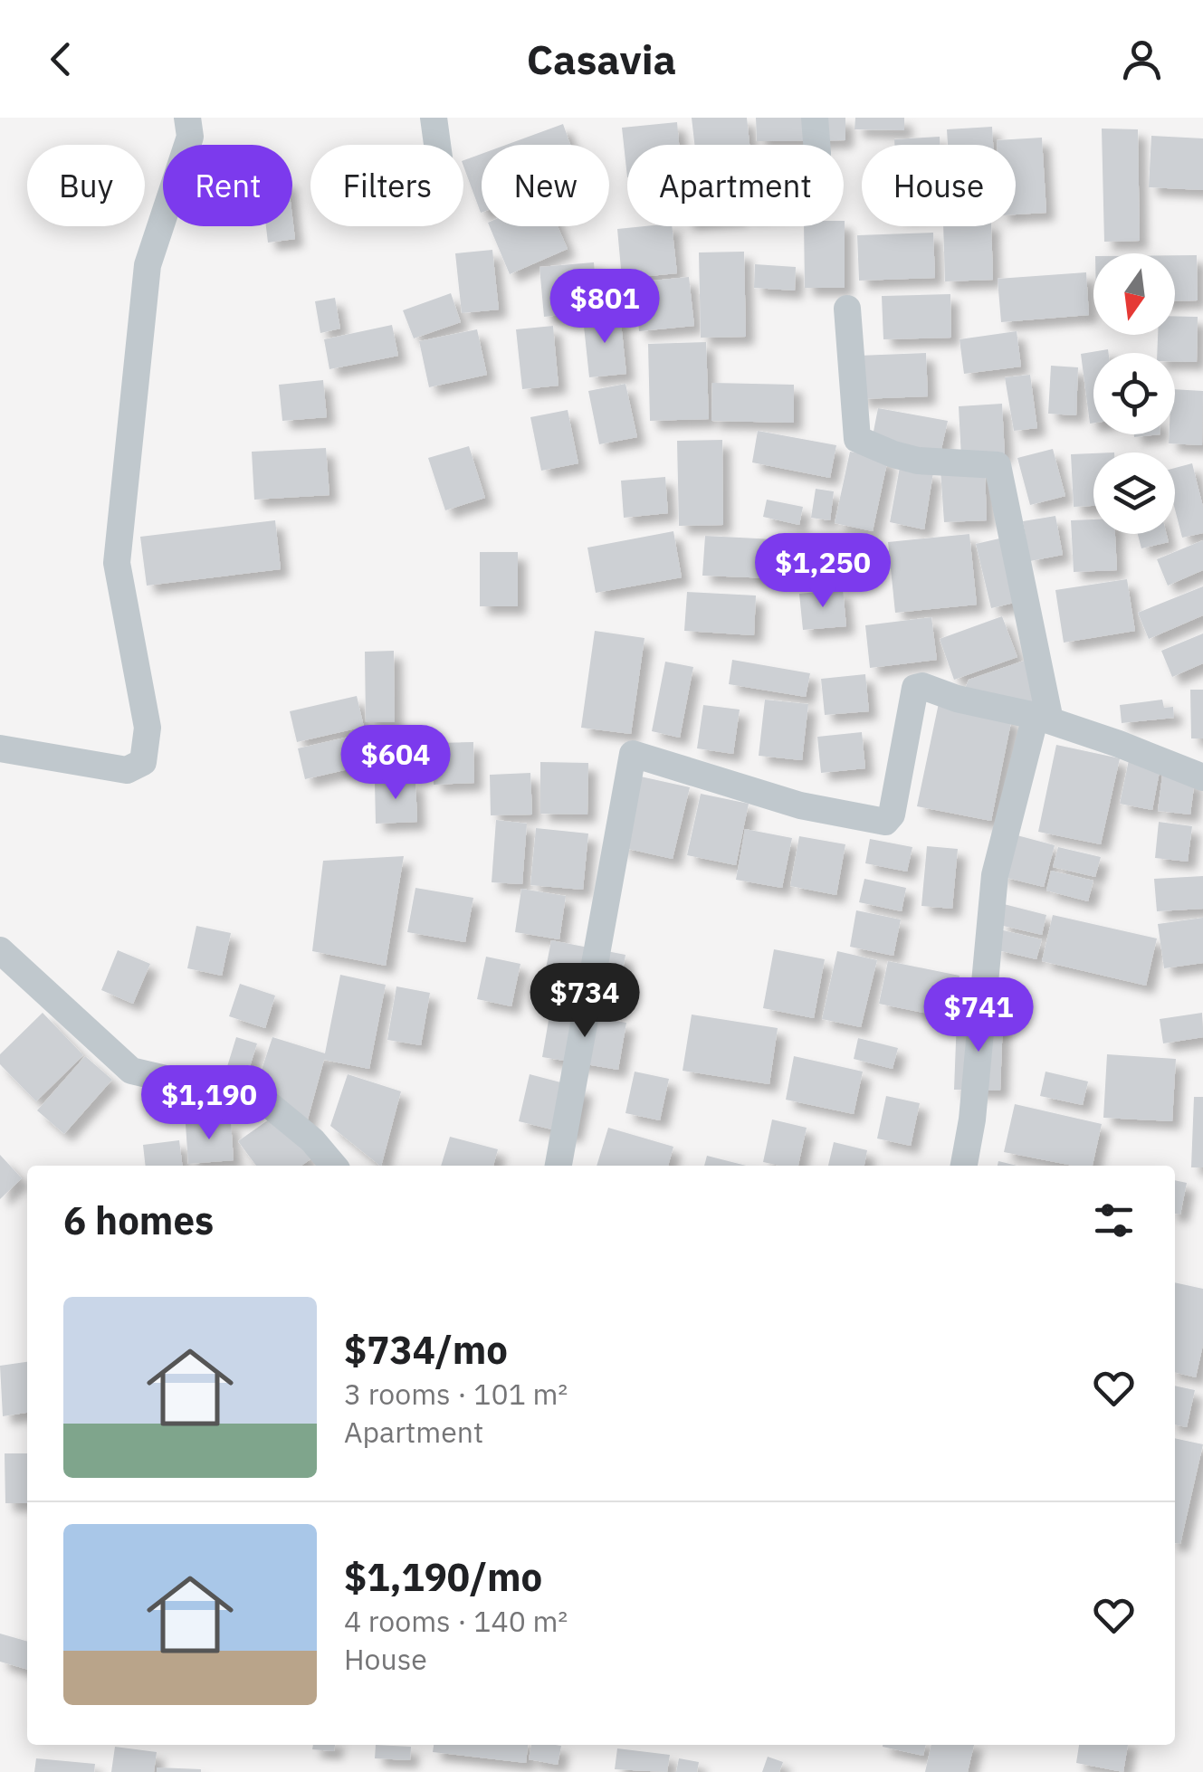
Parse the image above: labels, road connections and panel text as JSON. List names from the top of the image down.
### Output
{
  "north": "bottom",
  "page": {
    "header": "Casavia",
    "chip": [
      "Buy",
      "Rent",
      "Filters",
      "New",
      "Apartment",
      "House"
    ],
    "price": [
      "$801",
      "$1,250",
      "$604",
      "$734",
      "$741",
      "$1,190"
    ],
    "heading": "6 homes",
    "list": [
      {
        "name": "$734/mo",
        "note": "3 rooms · 101 m² · Apartment"
      },
      {
        "name": "$1,190/mo",
        "note": "4 rooms · 140 m² · House"
      }
    ]
  }
}
